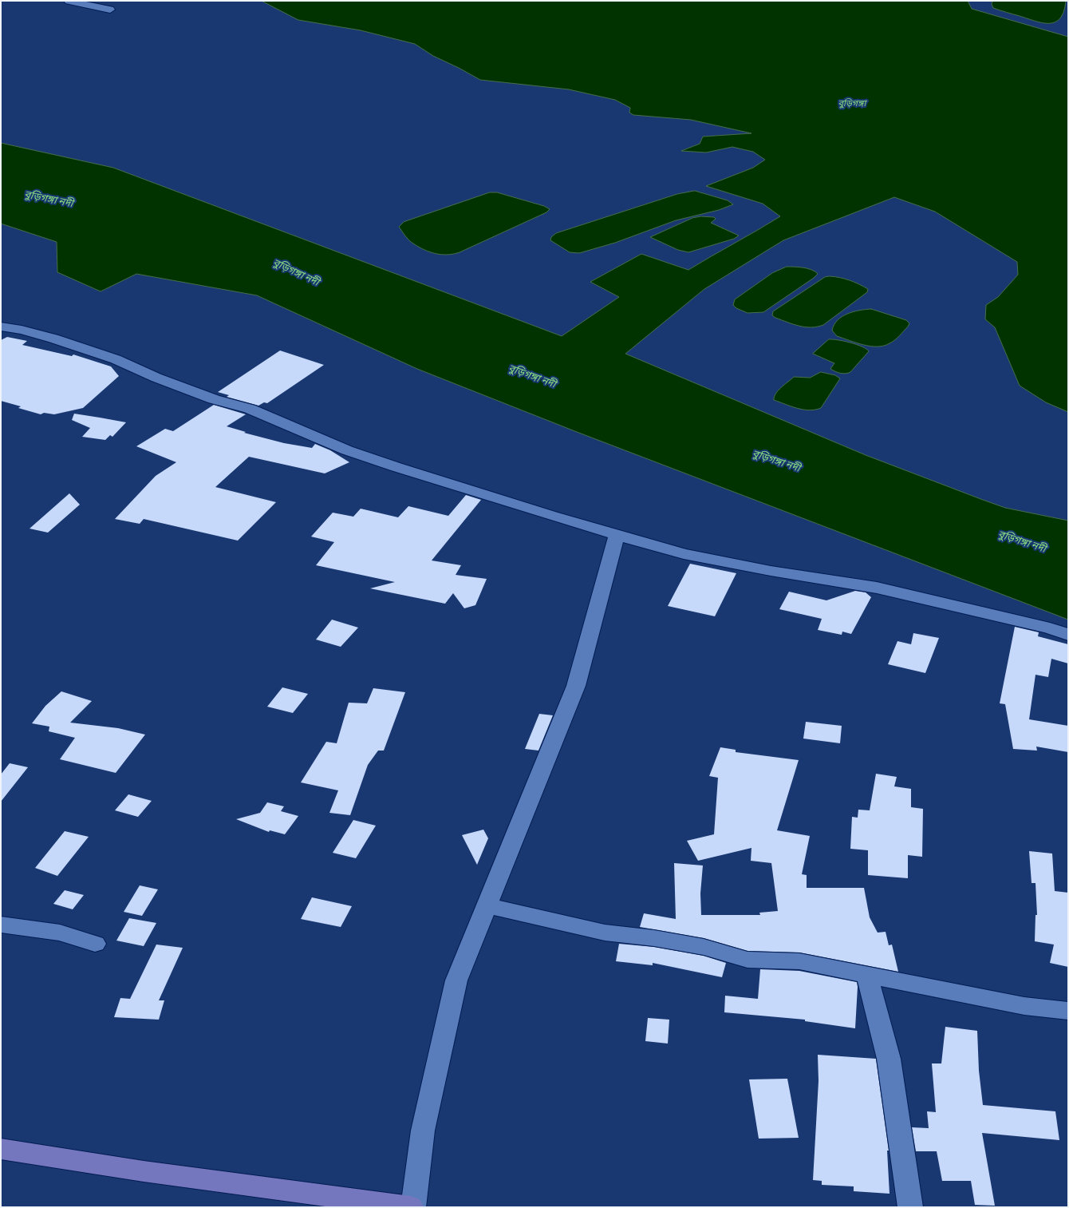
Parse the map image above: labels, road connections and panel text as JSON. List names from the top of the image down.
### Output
{
  "water": ["বুড়িগঙ্গা", "বুড়িগঙ্গা নদী"]
}
